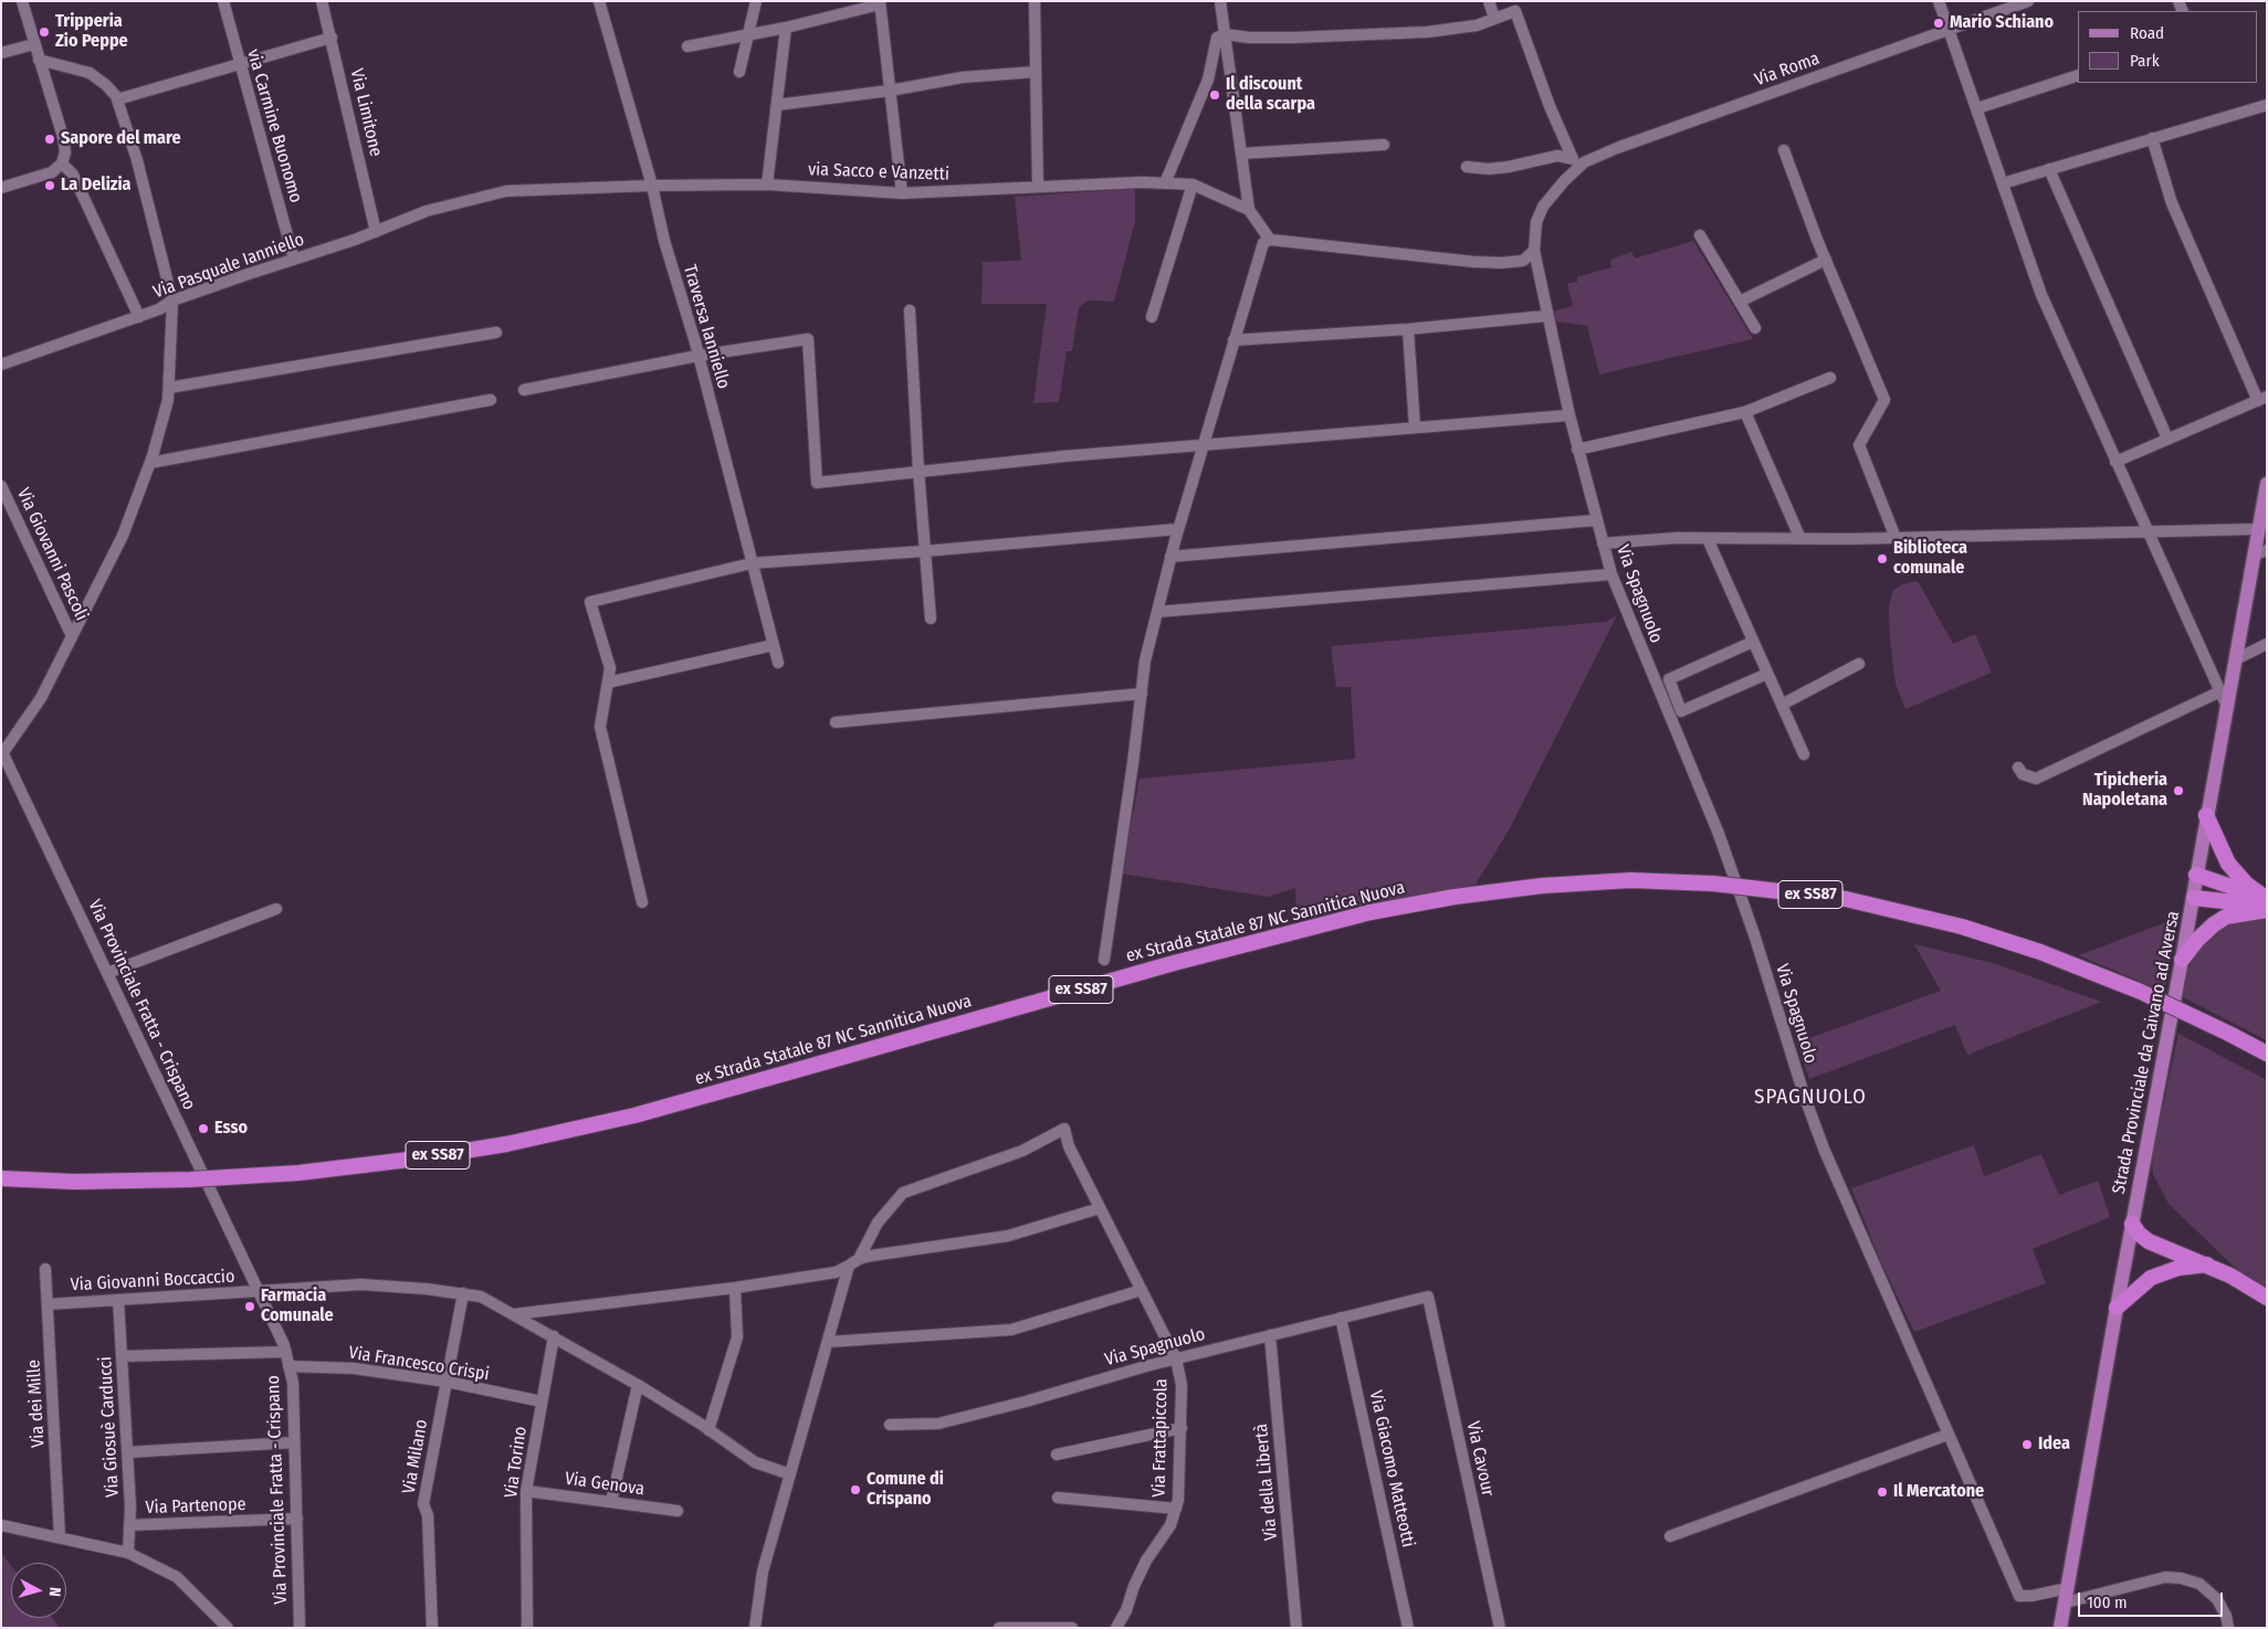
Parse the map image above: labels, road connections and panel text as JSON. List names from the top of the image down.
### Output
{
  "streets": {
    "highway": ["ex SS87", "ex Strada Statale 87 NC Sannitica Nuova"],
    "main road": ["Strada Provinciale da Caivano ad Aversa"],
    "street": [
      "Via Roma",
      "Via Limitone",
      "via Carmine Buonomo",
      "via Sacco e Vanzetti",
      "Via Pasquale Ianniello",
      "Traversa Ianniello",
      "Via Giovanni Pascoli",
      "Via Spagnuolo",
      "Via Provinciale Fratta - Crispano",
      "Via Giovanni Boccaccio",
      "Via Francesco Crispi",
      "Via dei Mille",
      "Via Giosuè Carducci",
      "Via Frattapiccola",
      "Via Milano",
      "Via Cavour",
      "Via Torino",
      "Via Giacomo Matteotti",
      "Via della Libertà",
      "Via Genova",
      "Via Partenope"
    ]
  },
  "crossings": [
    ["Via Roma", "Via Spagnuolo"],
    ["Via Limitone", "Via Pasquale Ianniello"],
    ["via Carmine Buonomo", "Via Pasquale Ianniello"],
    ["via Sacco e Vanzetti", "Via Pasquale Ianniello"],
    ["via Sacco e Vanzetti", "Traversa Ianniello"],
    ["Via Spagnuolo", "Strada Provinciale da Caivano ad Aversa"],
    ["Via Spagnuolo", "Via Frattapiccola"],
    ["Via Spagnuolo", "Via Cavour"],
    ["Via Spagnuolo", "Via Giacomo Matteotti"],
    ["Via Spagnuolo", "Via della Libertà"],
    ["Via Provinciale Fratta - Crispano", "Via Giovanni Boccaccio"],
    ["Via Provinciale Fratta - Crispano", "Via Francesco Crispi"],
    ["Via Provinciale Fratta - Crispano", "Via Partenope"],
    ["Via Giovanni Boccaccio", "Via dei Mille"],
    ["Via Giovanni Boccaccio", "Via Giosuè Carducci"],
    ["Via Giovanni Boccaccio", "Via Milano"],
    ["Via Giovanni Boccaccio", "Via Torino"],
    ["Via Francesco Crispi", "Via Milano"],
    ["Via Francesco Crispi", "Via Torino"],
    ["Via Giosuè Carducci", "Via Partenope"],
    ["Via Torino", "Via Genova"]
  ],
  "districts": ["SPAGNUOLO"],
  "places": [
    "Mario Schiano",
    "Tripperia Zio Peppe",
    "Il discount della scarpa",
    "Sapore del mare",
    "La Delizia",
    "Biblioteca comunale",
    "Tipicheria Napoletana",
    "Esso",
    "Farmacia Comunale",
    "Idea",
    "Comune di Crispano",
    "Il Mercatone"
  ],
  "legend": ["Road", "Park"],
  "scale_bar": "100 m",
  "north": "right"
}
